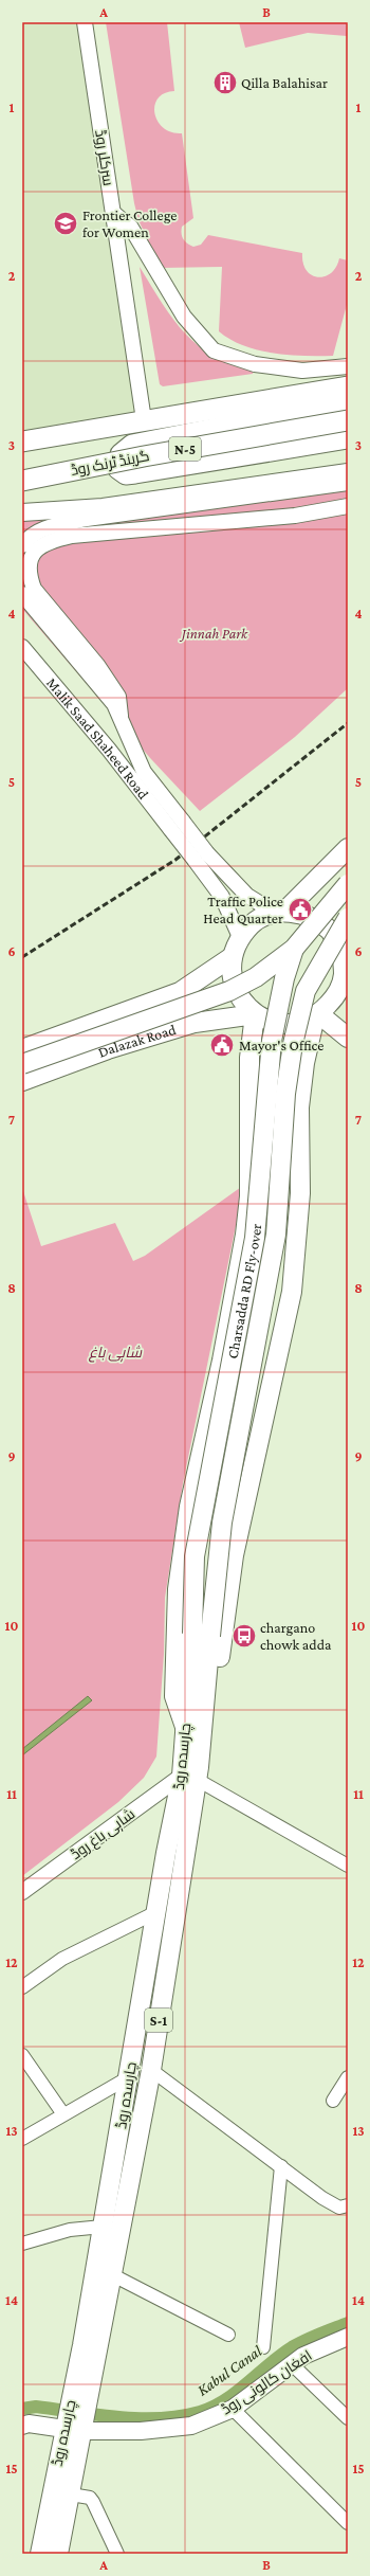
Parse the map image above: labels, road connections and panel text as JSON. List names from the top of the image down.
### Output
{
  "streets": {
    "highway": ["N-5", "گرینڈ ٹرنک روڈ"],
    "main road": [
      "Dalazak Road",
      "Charsadda RD Fly-over",
      "چارسدہ روڈ",
      "S-1",
      "افغان کالونی روڈ"
    ],
    "street": ["سرکلر روڈ", "Malik Saad Shaheed Road", "شاہی باغ روڈ"]
  },
  "crossings": [
    ["سرکلر روڈ", "N-5"],
    ["Malik Saad Shaheed Road", "Dalazak Road"],
    ["Charsadda RD Fly-over", "چارسدہ روڈ"],
    ["چارسدہ روڈ", "شاہی باغ روڈ"],
    ["چارسدہ روڈ", "افغان کالونی روڈ"]
  ],
  "water": ["Kabul Canal"],
  "parks": ["Jinnah Park", "شاہی باغ"],
  "places": {
    "building": ["Qilla Balahisar"],
    "school or university": ["Frontier College for Women"],
    "public building": ["Traffic Police Head Quarter", "Mayor's Office"],
    "bus stop": ["chargano chowk adda"]
  },
  "grid": {
    "columns": ["A", "B"],
    "rows": [
      "1",
      "2",
      "3",
      "4",
      "5",
      "6",
      "7",
      "8",
      "9",
      "10",
      "11",
      "12",
      "13",
      "14",
      "15"
    ]
  }
}
